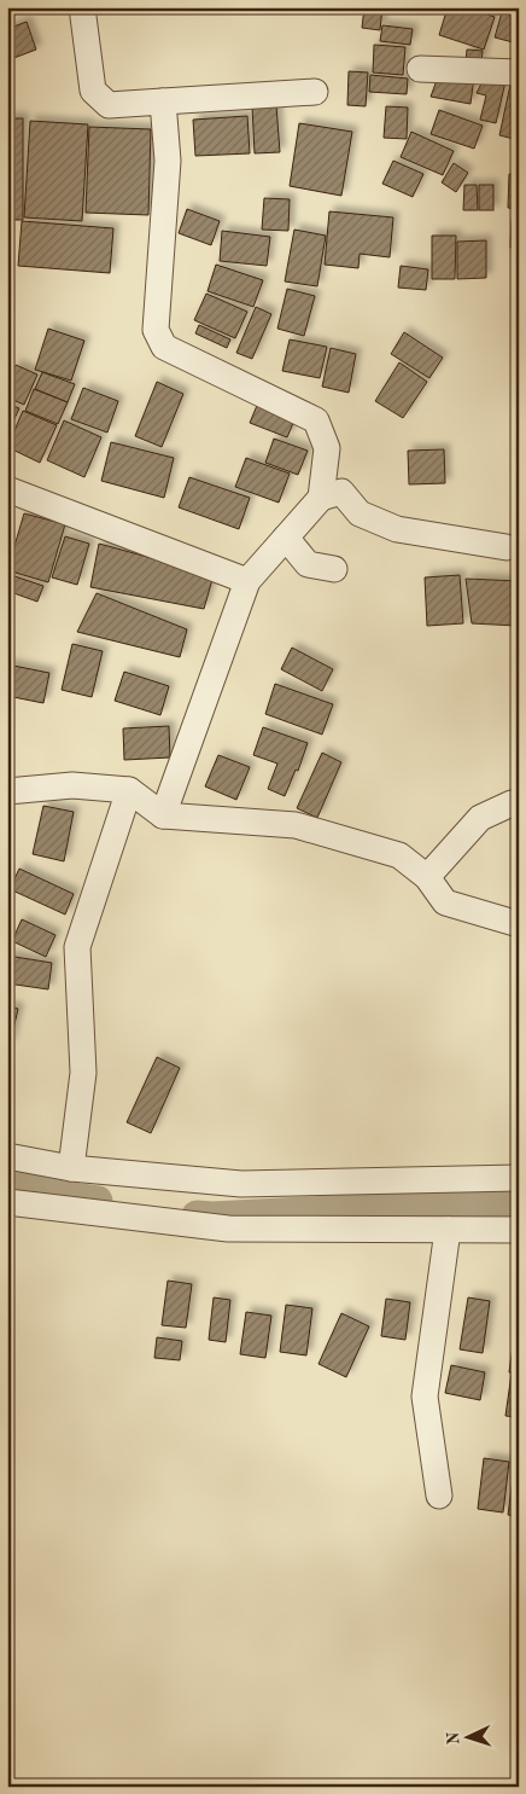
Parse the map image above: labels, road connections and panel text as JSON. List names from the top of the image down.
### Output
{
  "north": "left"
}
